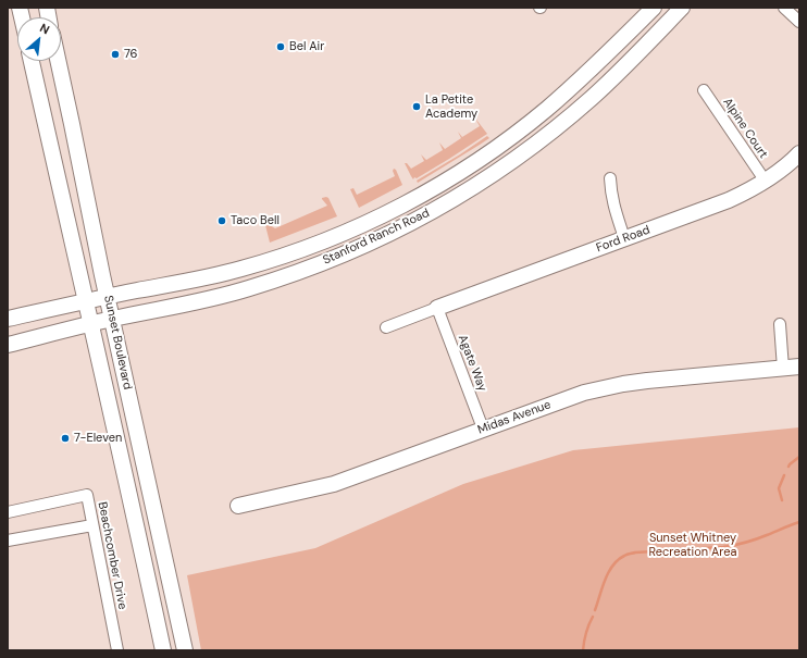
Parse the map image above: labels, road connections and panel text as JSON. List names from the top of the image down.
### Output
{
  "streets": {
    "main road": [
      "Stanford Ranch Road",
      "Ford Road",
      "Sunset Boulevard",
      "Midas Avenue"
    ],
    "street": ["Alpine Court", "Agate Way", "Beachcomber Drive"]
  },
  "crossings": [
    ["Alpine Court", "Ford Road"],
    ["Stanford Ranch Road", "Sunset Boulevard"],
    ["Ford Road", "Agate Way"],
    ["Agate Way", "Midas Avenue"]
  ],
  "parks": ["Sunset Whitney Recreation Area"],
  "places": [
    "Bel Air",
    "76",
    "La Petite Academy",
    "Taco Bell",
    "7-Eleven"
  ],
  "north": "top right"
}
